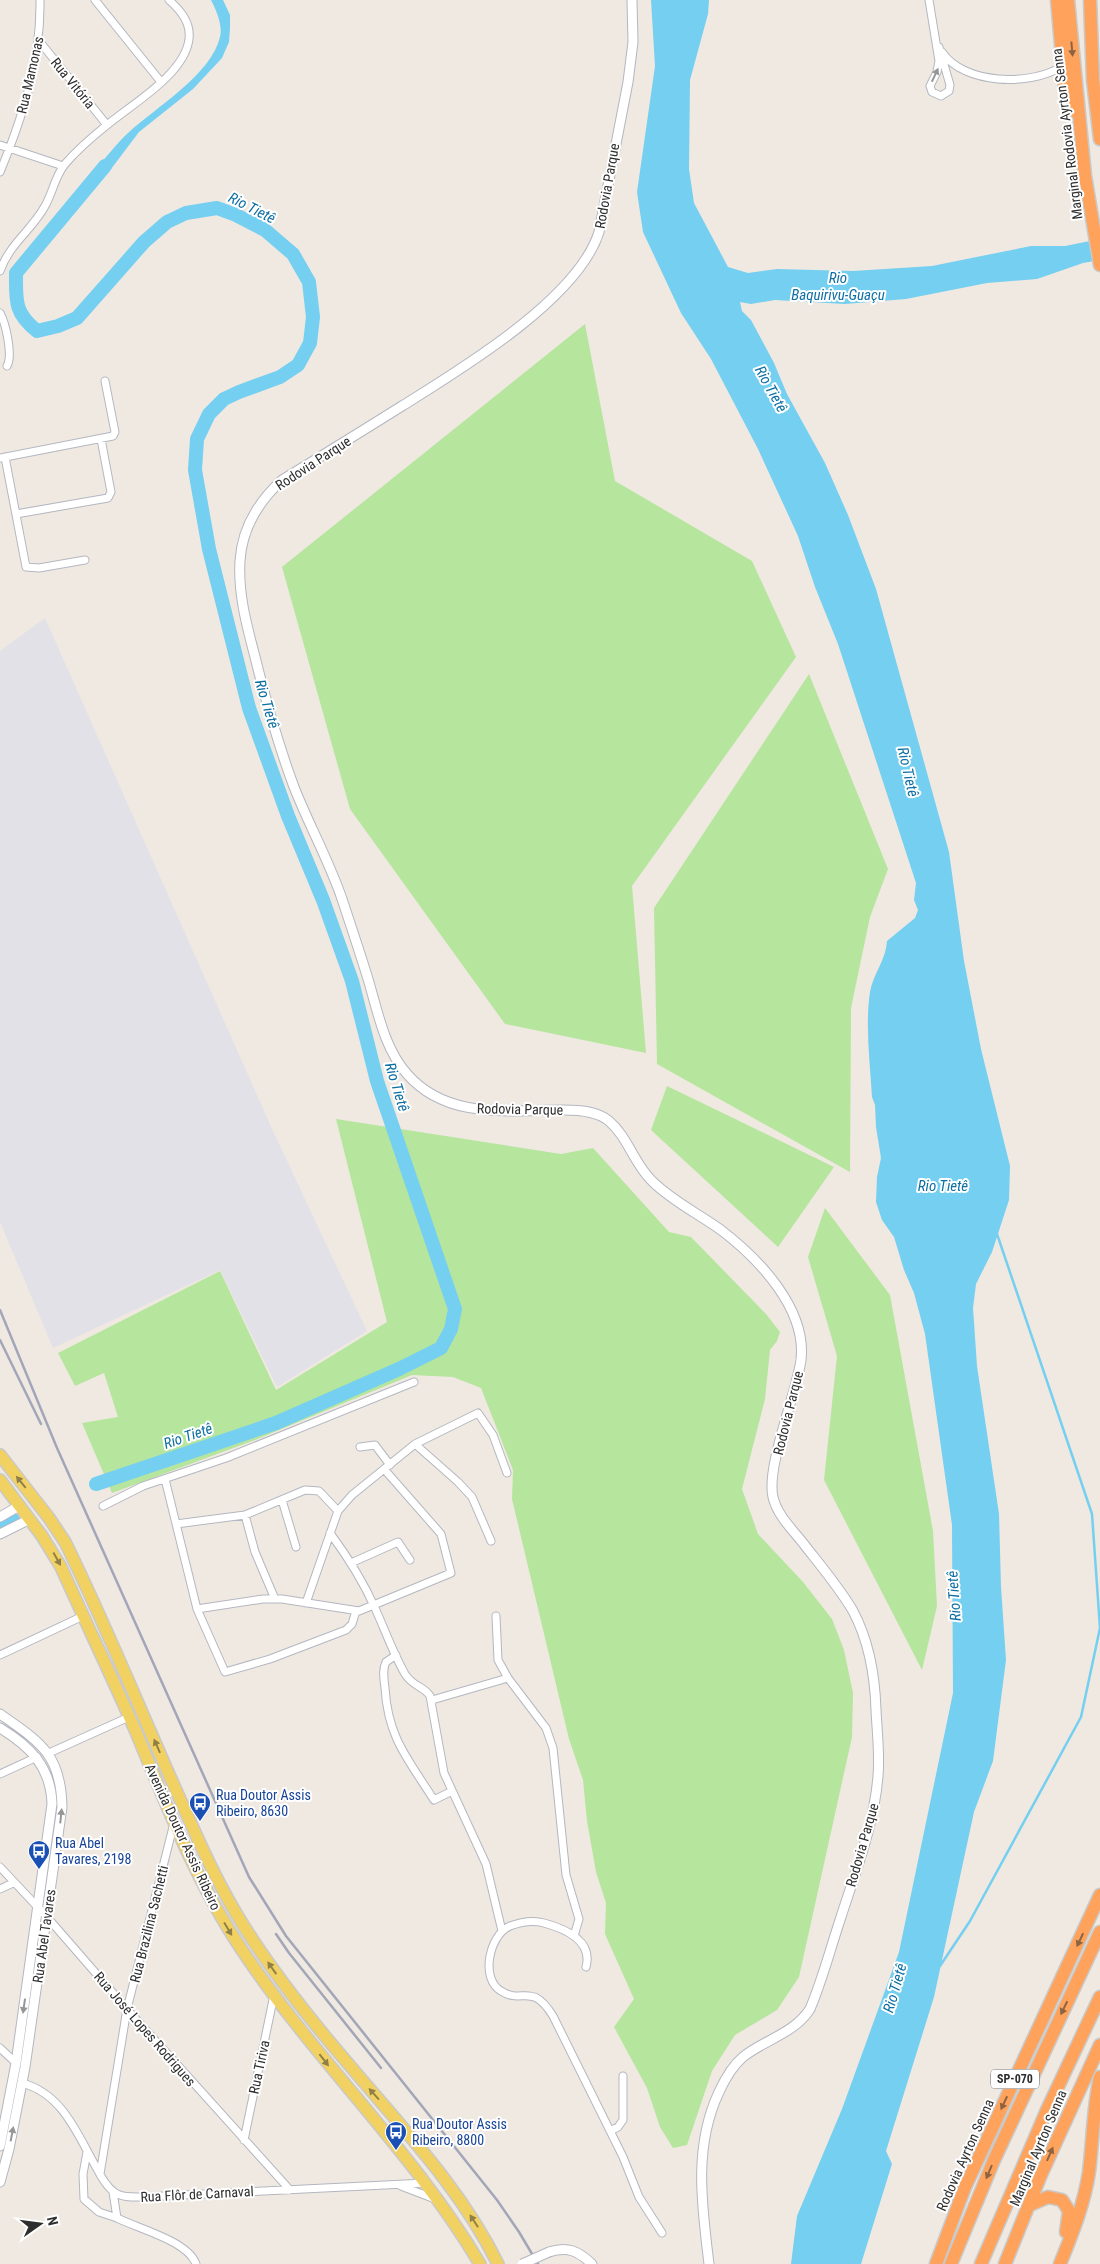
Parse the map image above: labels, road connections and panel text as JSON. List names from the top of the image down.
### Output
{
  "streets": {
    "highway": [
      "Marginal Rodovia Ayrton Senna",
      "SP-070",
      "Marginal Ayrton Senna",
      "Rodovia Ayrton Senna"
    ],
    "main road": ["Avenida Doutor Assis Ribeiro"],
    "street": [
      "Rua Mamonas",
      "Rua Vitória",
      "Rodovia Parque",
      "Rua Brazilina Sachetti",
      "Rua Abel Tavares",
      "Rua José Lopes Rodrigues",
      "Rua Tiriva",
      "Rua Flôr de Carnaval"
    ]
  },
  "crossings": [
    ["Rua Mamonas", "Rua Vitória"],
    ["Avenida Doutor Assis Ribeiro", "Rua Brazilina Sachetti"],
    ["Avenida Doutor Assis Ribeiro", "Rua Tiriva"],
    ["Avenida Doutor Assis Ribeiro", "Rua Flôr de Carnaval"],
    ["Rua Brazilina Sachetti", "Rua José Lopes Rodrigues"],
    ["Rua Abel Tavares", "Rua José Lopes Rodrigues"],
    ["Rua José Lopes Rodrigues", "Rua Tiriva"],
    ["Rua José Lopes Rodrigues", "Rua Flôr de Carnaval"]
  ],
  "water": ["Rio Tietê", "Rio Baquirivu-Guaçu"],
  "places": {
    "bus stop": ["Rua Doutor Assis Ribeiro, 8630", "Rua Abel Tavares, 2198", "Rua Doutor Assis Ribeiro, 8800"]
  },
  "north": "right"
}
